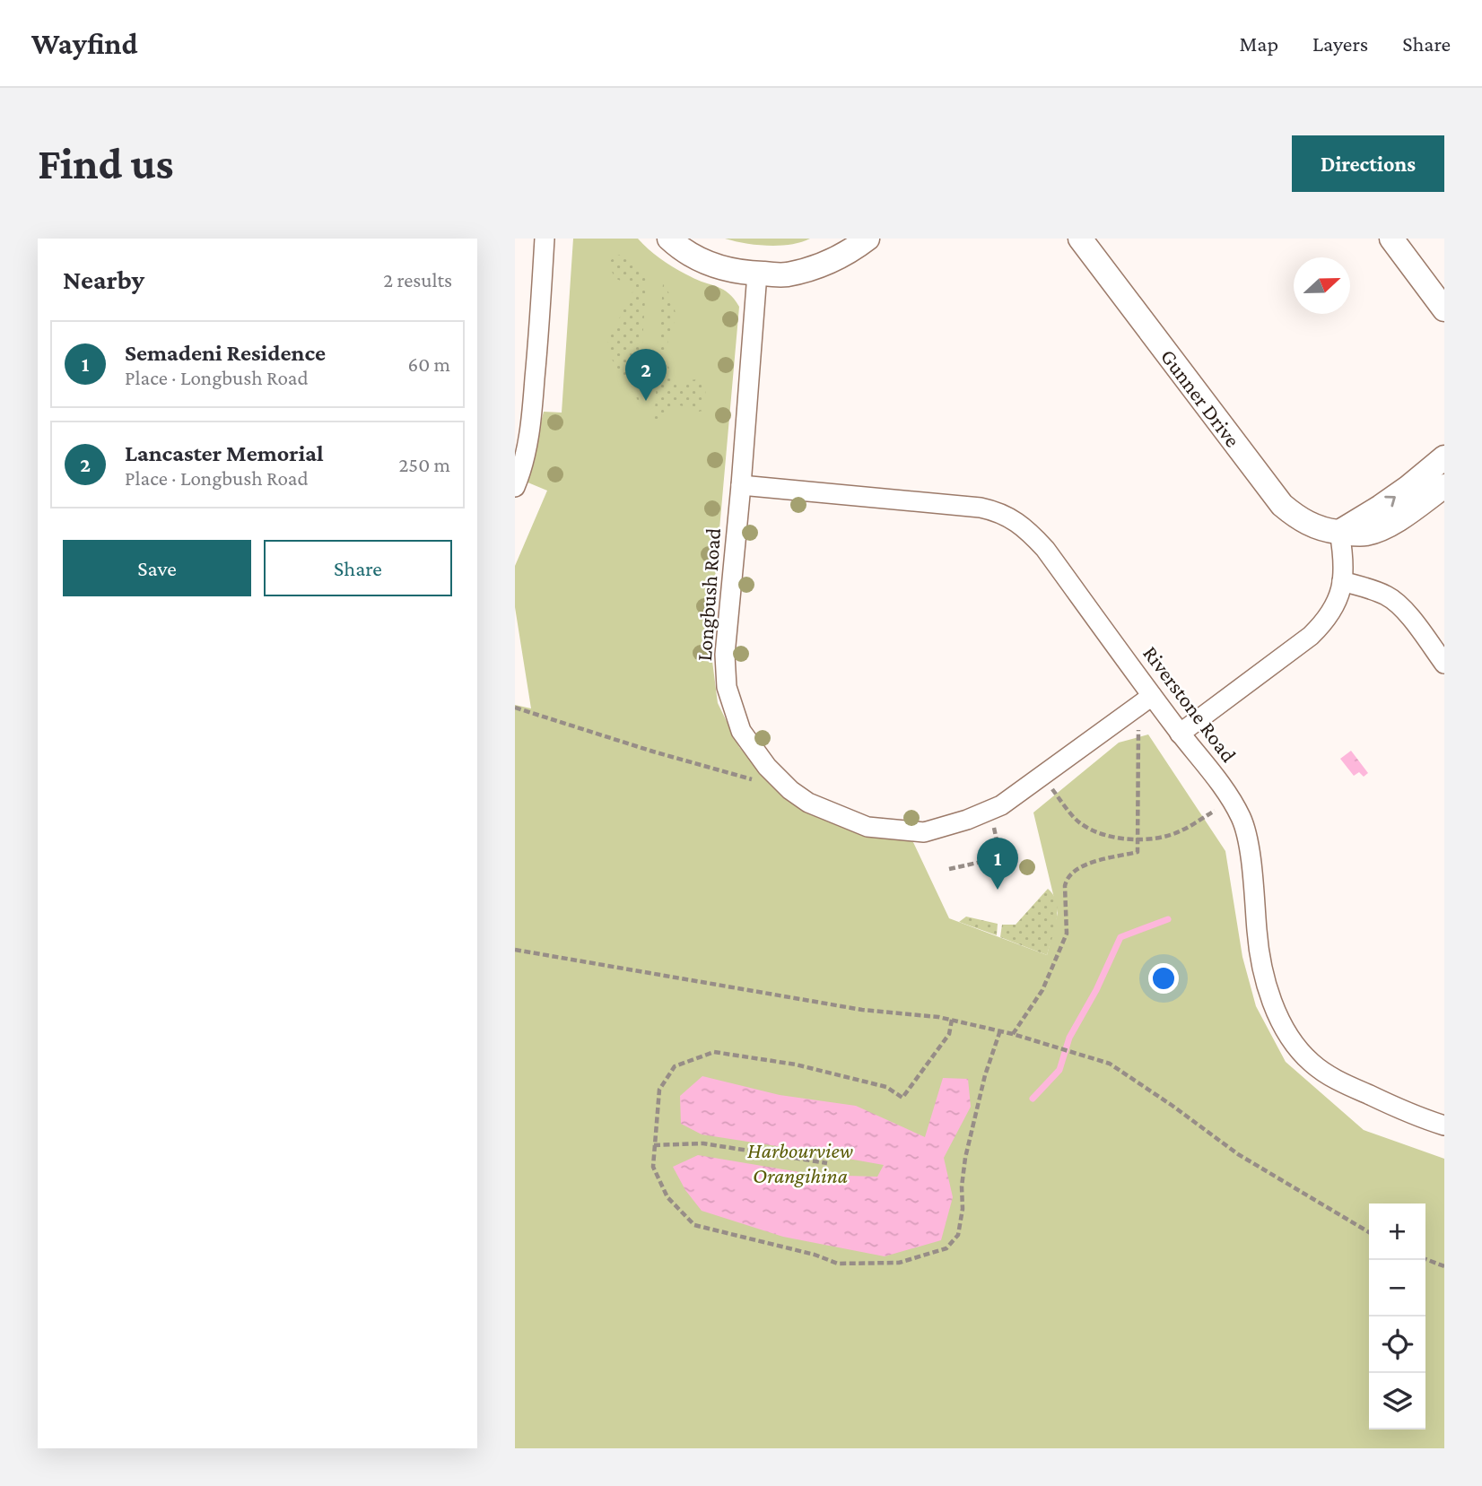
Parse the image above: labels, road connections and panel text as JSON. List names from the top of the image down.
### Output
{
  "streets": {
    "street": ["Gunner Drive", "Longbush Road", "Riverstone Road"]
  },
  "crossings": [
    ["Longbush Road", "Riverstone Road"]
  ],
  "parks": ["Harbourview Orangihina"],
  "north": "right",
  "page": {
    "header": "Wayfind",
    "nav": ["Map", "Layers", "Share"],
    "buttons": [
      "Directions",
      ["Save", "Share"]
    ],
    "title": "Find us",
    "heading": ["Nearby", "2 results"],
    "list": [
      {
        "mark": "1",
        "name": "Semadeni Residence",
        "note": "Place · Longbush Road",
        "value": "60 m"
      },
      {
        "mark": "2",
        "name": "Lancaster Memorial",
        "note": "Place · Longbush Road",
        "value": "250 m"
      }
    ],
    "pins": ["2", "1"],
    "map_buttons": ["+", "−"]
  }
}
